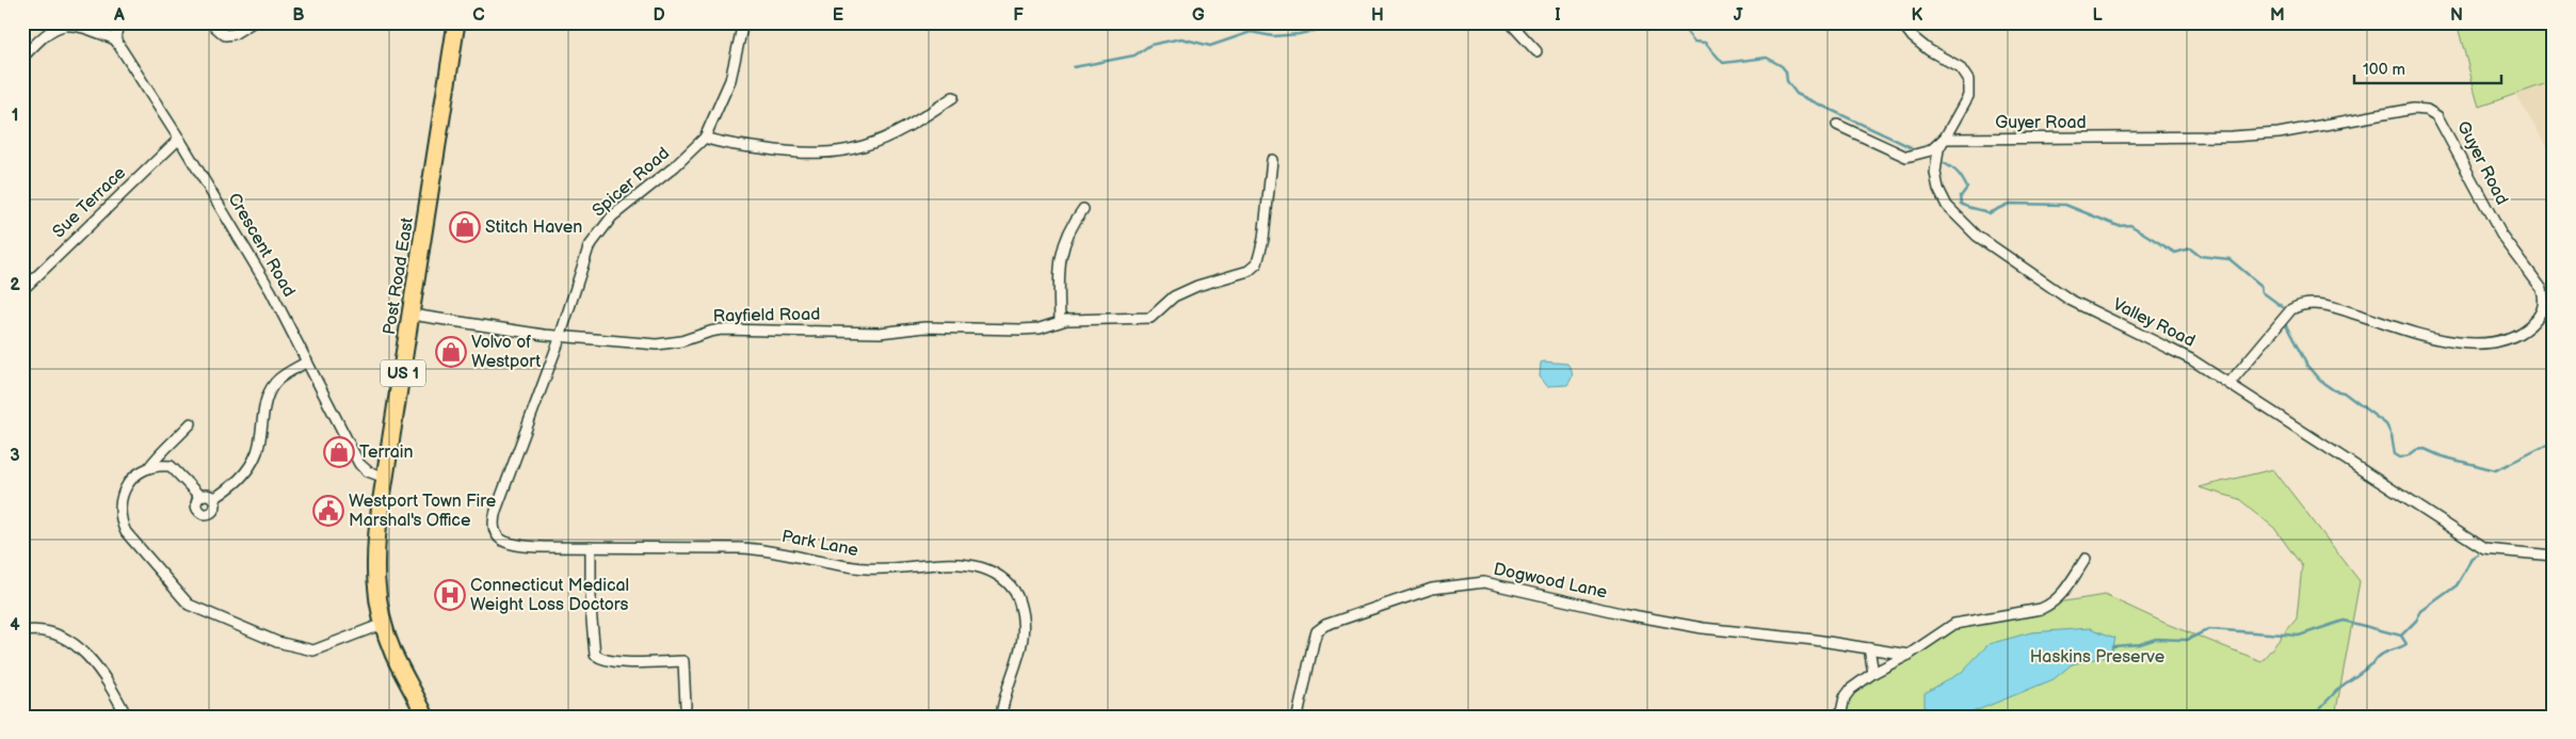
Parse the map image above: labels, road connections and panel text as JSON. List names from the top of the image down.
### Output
{
  "streets": {
    "main road": ["Post Road East", "US 1"],
    "street": [
      "Guyer Road",
      "Spicer Road",
      "Sue Terrace",
      "Crescent Road",
      "Rayfield Road",
      "Valley Road",
      "Park Lane",
      "Dogwood Lane"
    ]
  },
  "crossings": [
    ["Guyer Road", "Valley Road"],
    ["Spicer Road", "Rayfield Road"],
    ["Spicer Road", "Park Lane"],
    ["Sue Terrace", "Crescent Road"],
    ["Crescent Road", "Post Road East"],
    ["Post Road East", "Rayfield Road"]
  ],
  "parks": ["Haskins Preserve"],
  "places": {
    "shop": ["Stitch Haven", "Volvo of Westport", "Terrain"],
    "public building": ["Westport Town Fire Marshal's Office"],
    "hospital": ["Connecticut Medical Weight Loss Doctors"]
  },
  "scale_bar": "100 m",
  "grid": {
    "columns": [
      "A",
      "B",
      "C",
      "D",
      "E",
      "F",
      "G",
      "H",
      "I",
      "J",
      "K",
      "L",
      "M",
      "N"
    ],
    "rows": [
      "1",
      "2",
      "3",
      "4"
    ]
  }
}
